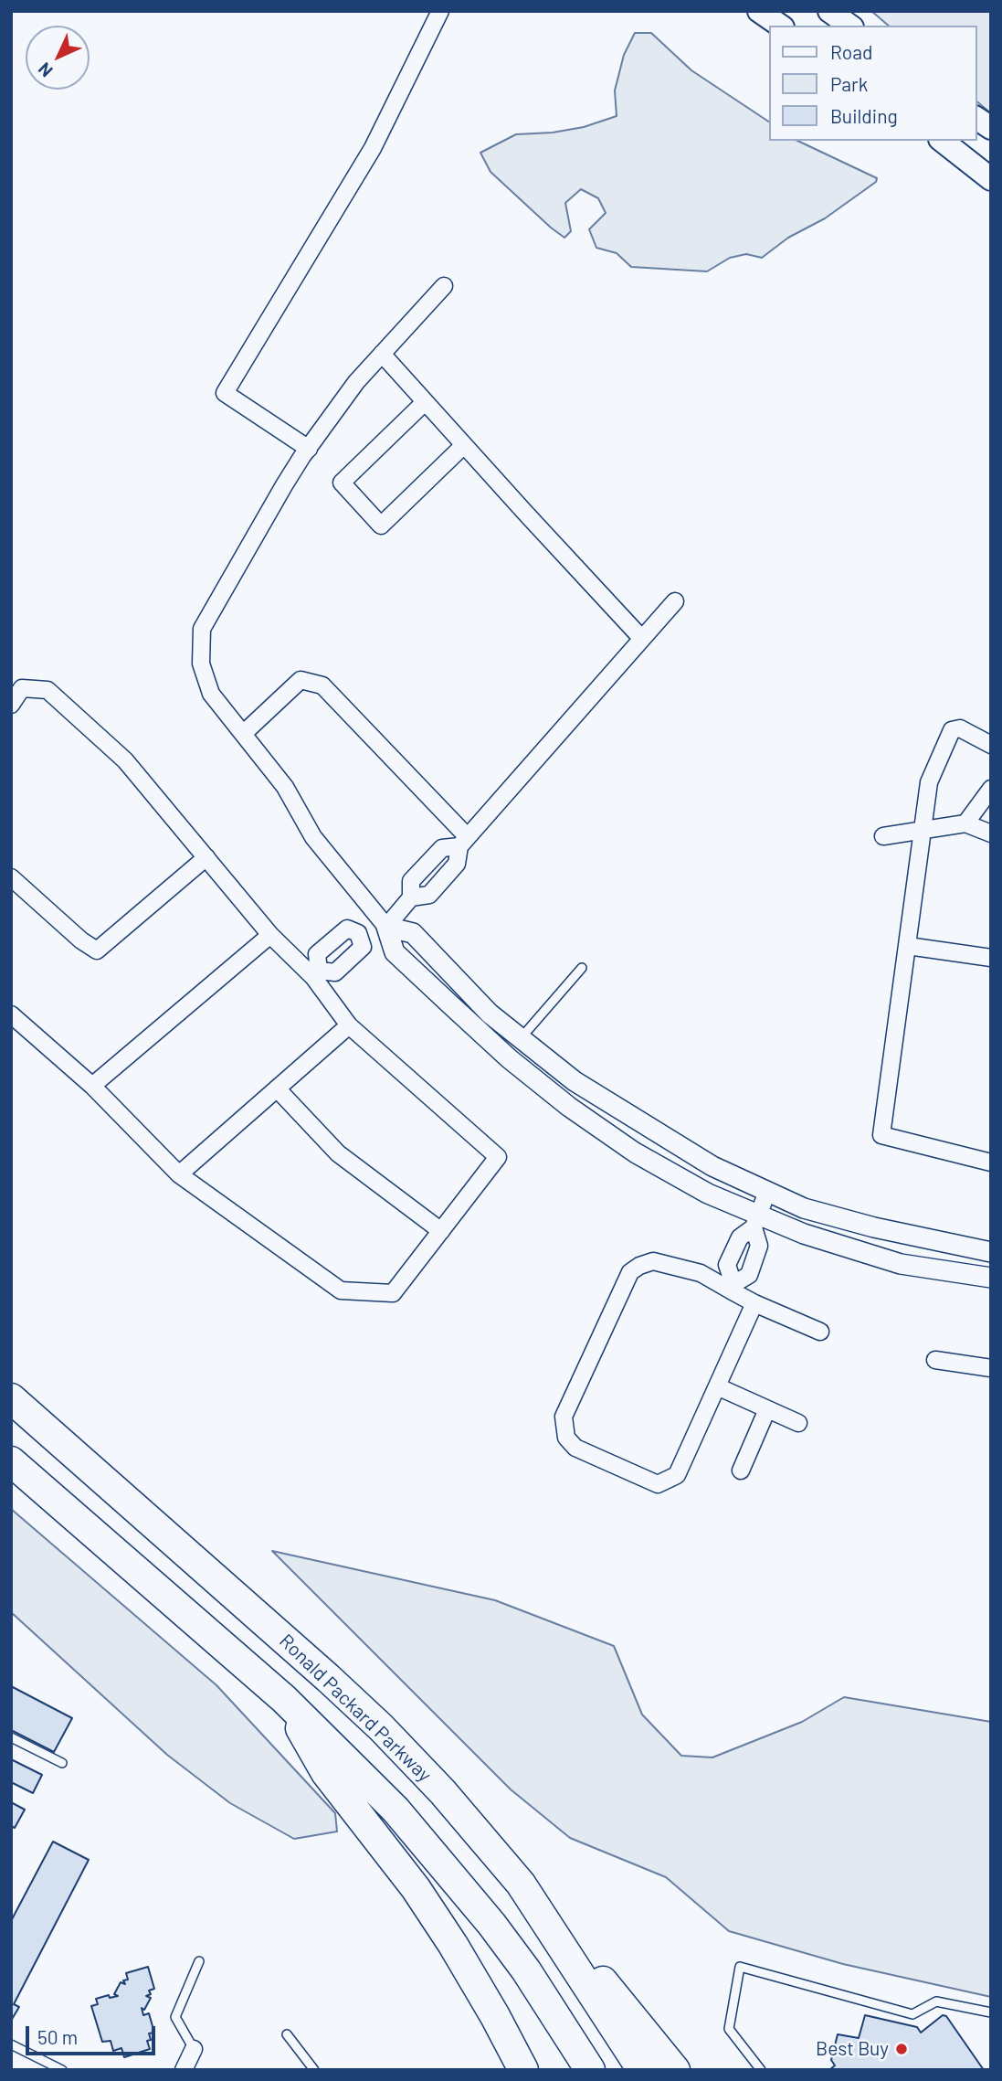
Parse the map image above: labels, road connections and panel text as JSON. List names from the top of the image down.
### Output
{
  "streets": {
    "highway": ["Ronald Packard Parkway"]
  },
  "places": ["Best Buy"],
  "legend": ["Road", "Park", "Building"],
  "scale_bar": "50 m",
  "north": "bottom left"
}
